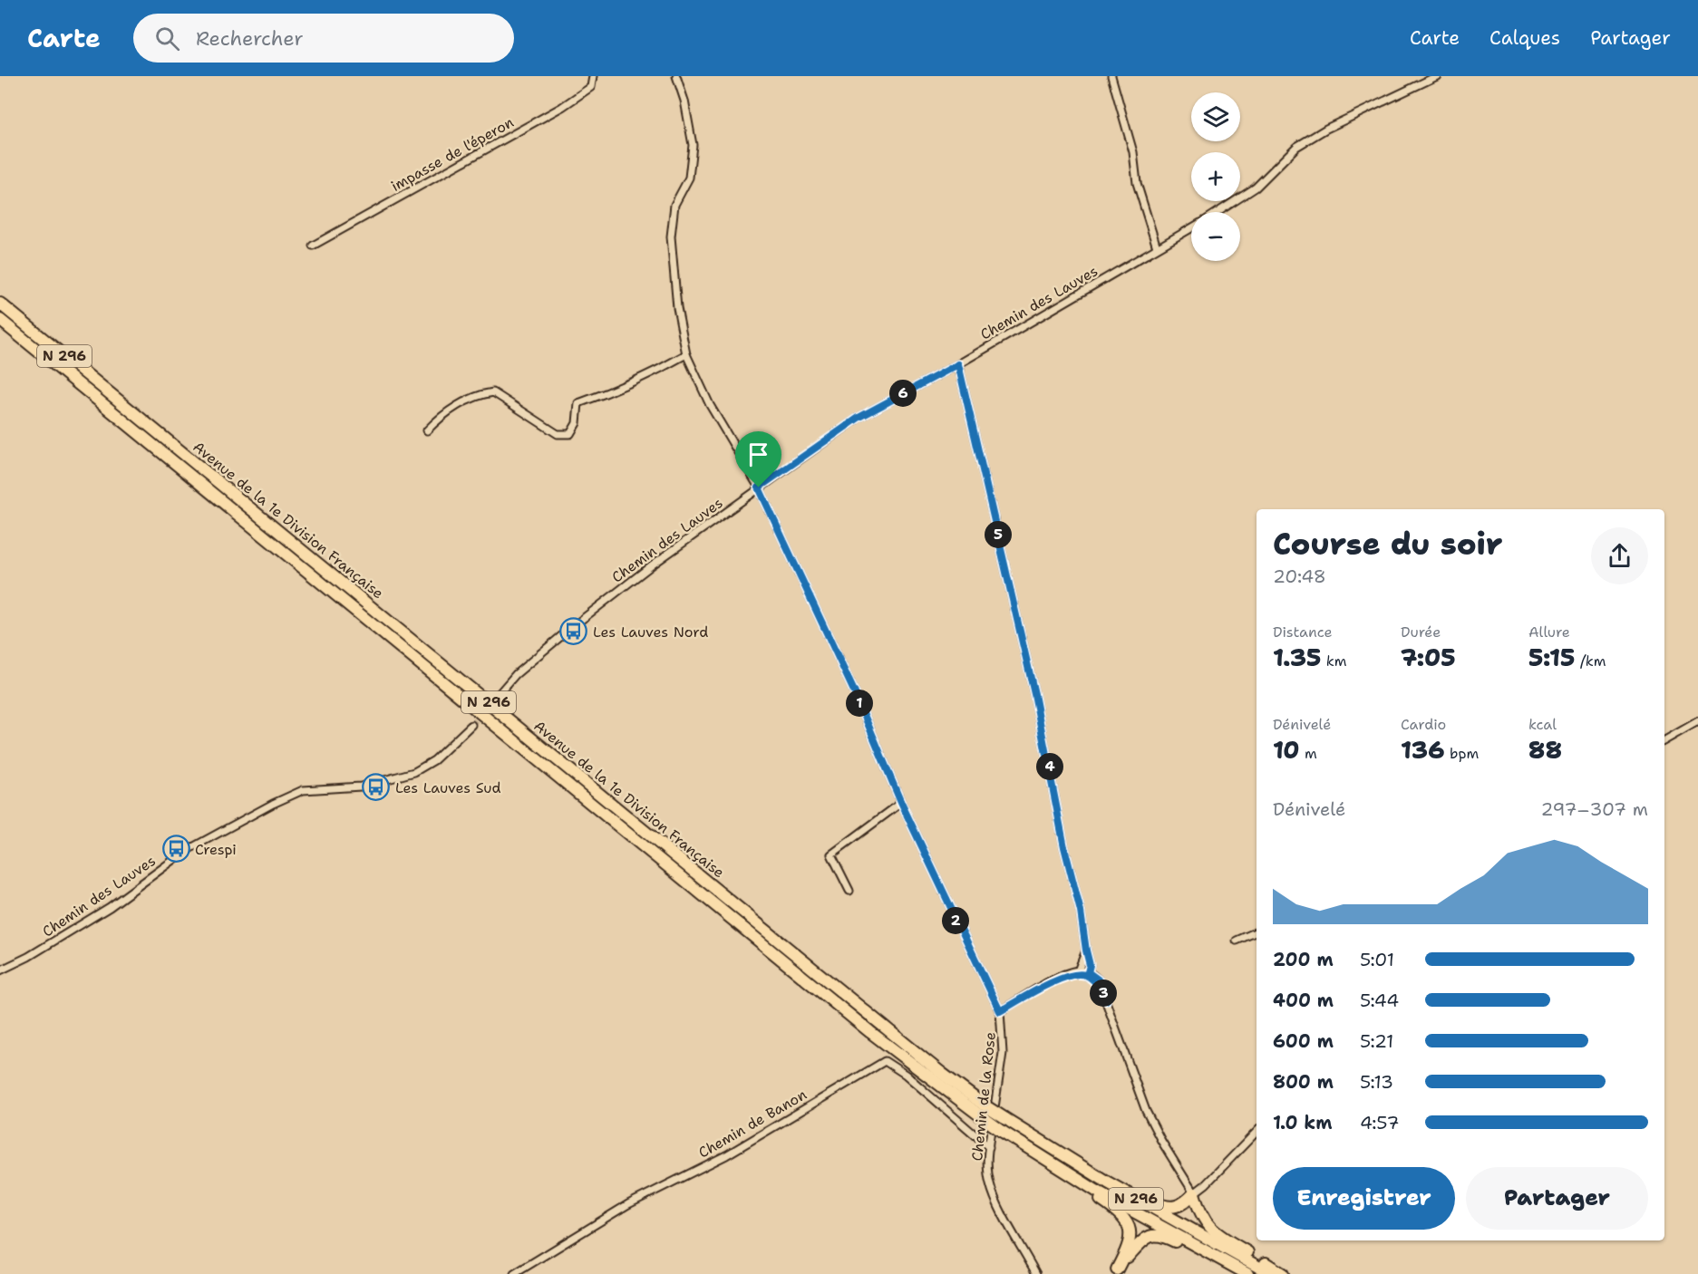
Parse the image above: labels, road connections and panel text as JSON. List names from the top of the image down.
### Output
{
  "streets": {
    "highway": ["N 296", "Avenue de la 1e Division Française"],
    "street": [
      "impasse de l'éperon",
      "Chemin des Lauves",
      "Chemin de la Rose",
      "Chemin de Banon"
    ]
  },
  "crossings": [
    ["Chemin des Lauves", "Chemin de la Rose"],
    ["Chemin de la Rose", "Chemin de Banon"]
  ],
  "places": {
    "bus stop": ["Les Lauves Nord", "Les Lauves Sud", "Crespi"]
  },
  "page": {
    "header": "Carte",
    "search": "Rechercher",
    "nav": ["Carte", "Calques", "Partager"],
    "map_buttons": ["+", "−"],
    "pins": [
      "6",
      "5",
      "1",
      "4",
      "2",
      "3"
    ],
    "heading": ["Course du soir", "20:48"],
    "stats": [
      ["Distance", "1.35 km"],
      ["Durée", "7:05"],
      ["Allure", "5:15 /km"],
      ["Dénivelé", "10 m"],
      ["Cardio", "136 bpm"],
      ["kcal", "88"]
    ],
    "chart": ["Dénivelé", "297–307 m"],
    "list": [
      {
        "name": "200 m",
        "note": "5:01"
      },
      {
        "name": "400 m",
        "note": "5:44"
      },
      {
        "name": "600 m",
        "note": "5:21"
      },
      {
        "name": "800 m",
        "note": "5:13"
      },
      {
        "name": "1.0 km",
        "note": "4:57"
      }
    ],
    "buttons": ["Enregistrer", "Partager"]
  }
}
